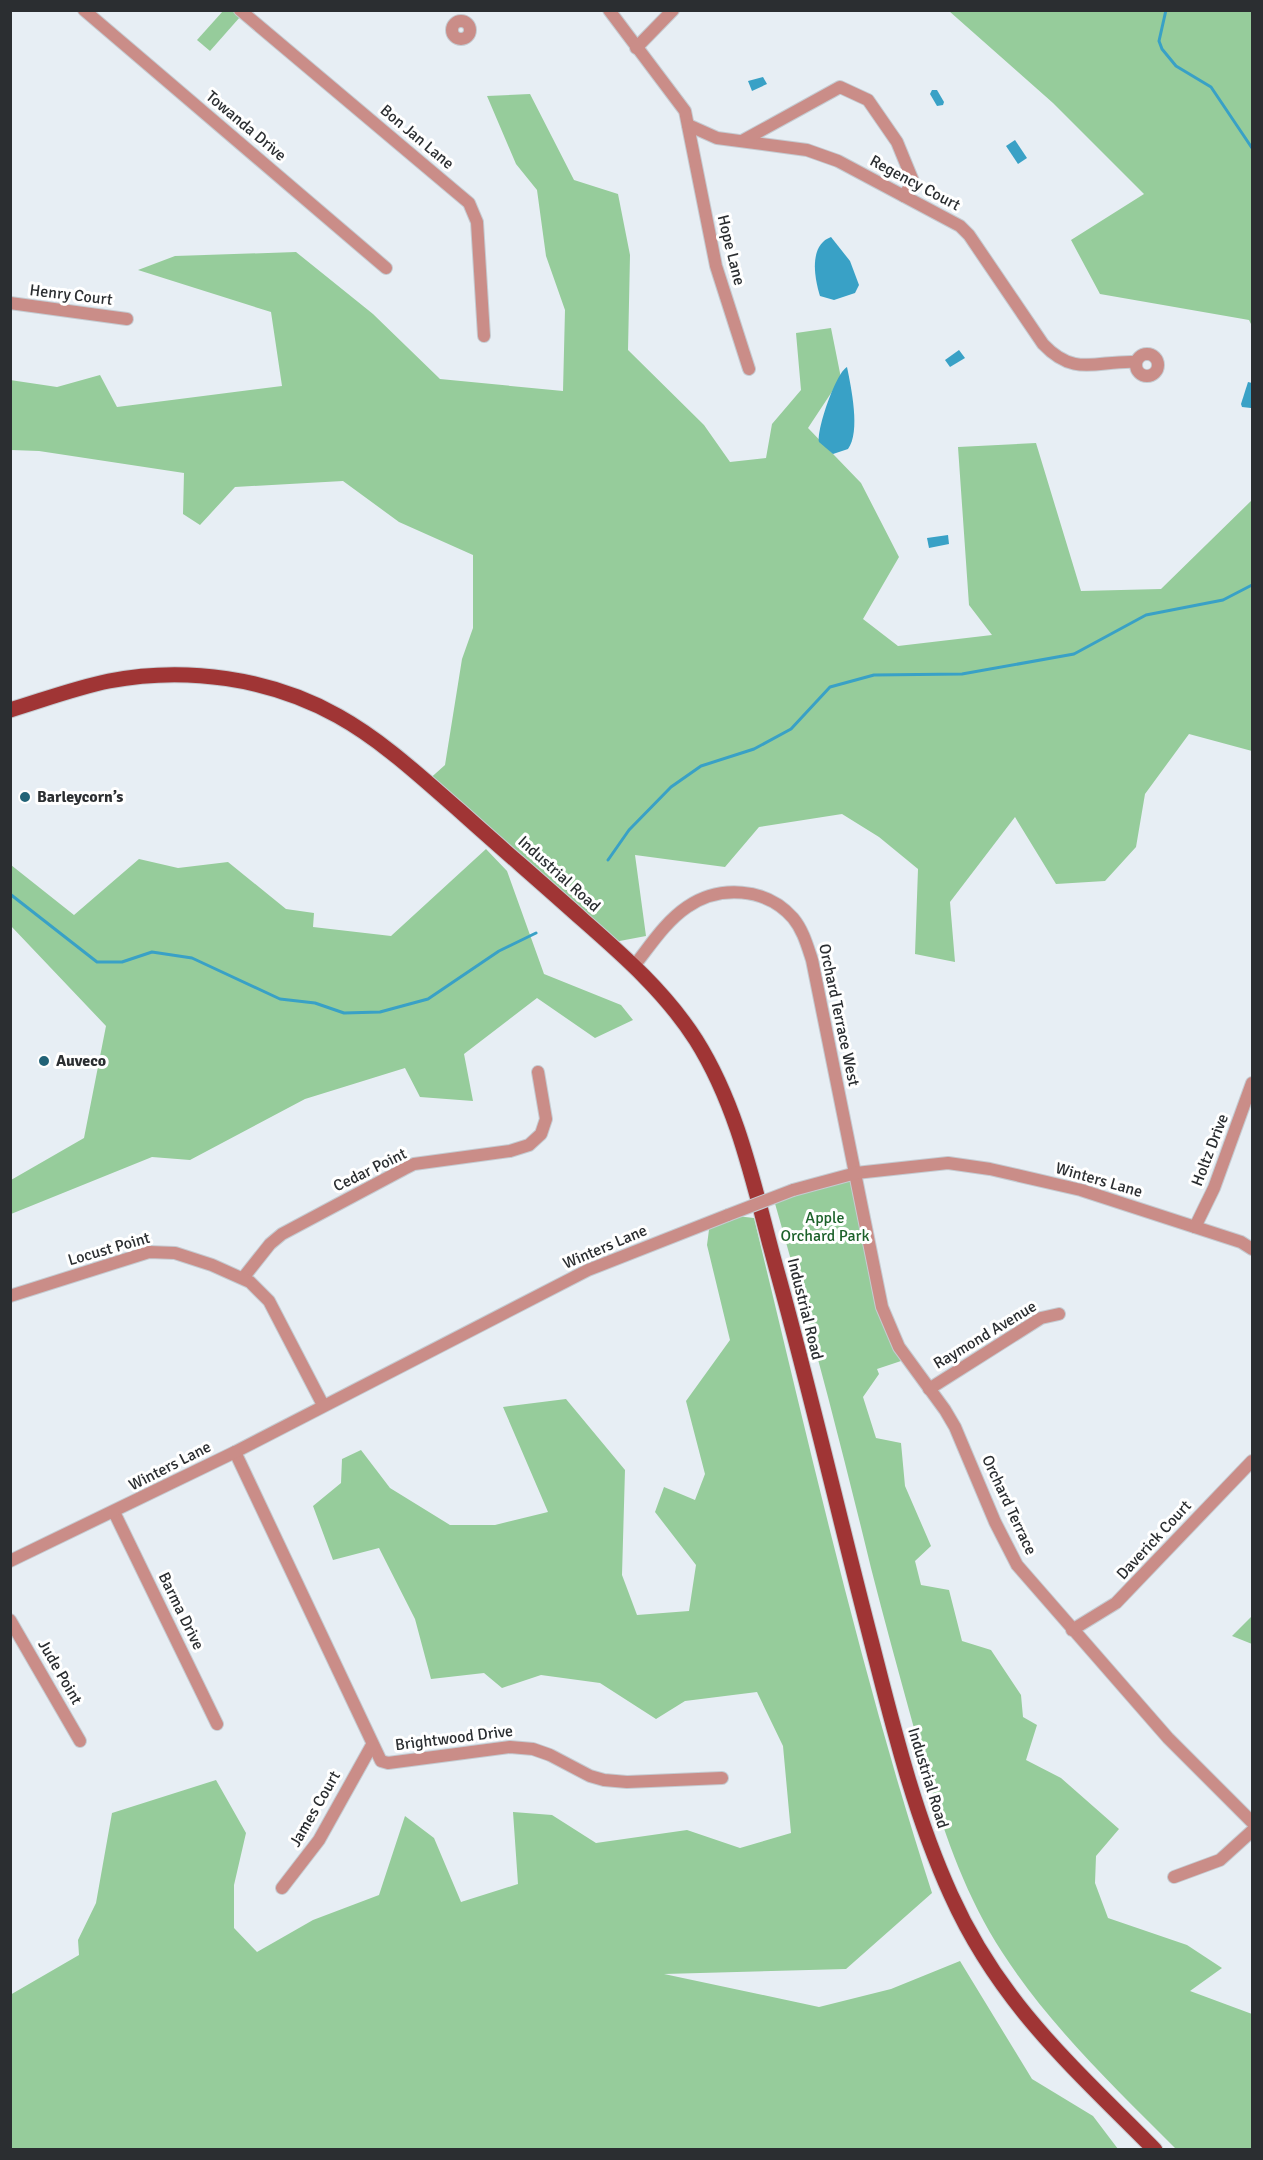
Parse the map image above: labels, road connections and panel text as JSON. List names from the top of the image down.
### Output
{
  "streets": {
    "main road": ["Industrial Road"],
    "street": [
      "Towanda Drive",
      "Bon Jan Lane",
      "Regency Court",
      "Hope Lane",
      "Henry Court",
      "Orchard Terrace West",
      "Holtz Drive",
      "Cedar Point",
      "Winters Lane",
      "Locust Point",
      "Raymond Avenue",
      "Orchard Terrace",
      "Daverick Court",
      "Barma Drive",
      "Jude Point",
      "Brightwood Drive",
      "James Court"
    ]
  },
  "crossings": [
    ["Regency Court", "Hope Lane"],
    ["Industrial Road", "Orchard Terrace West"],
    ["Orchard Terrace West", "Winters Lane"],
    ["Orchard Terrace West", "Orchard Terrace"],
    ["Holtz Drive", "Winters Lane"],
    ["Cedar Point", "Locust Point"],
    ["Winters Lane", "Locust Point"],
    ["Winters Lane", "Orchard Terrace"],
    ["Winters Lane", "Barma Drive"],
    ["Winters Lane", "Brightwood Drive"],
    ["Raymond Avenue", "Orchard Terrace"],
    ["Orchard Terrace", "Daverick Court"],
    ["Brightwood Drive", "James Court"]
  ],
  "parks": ["Apple Orchard Park"],
  "places": ["Barleycorn’s", "Auveco"]
}
